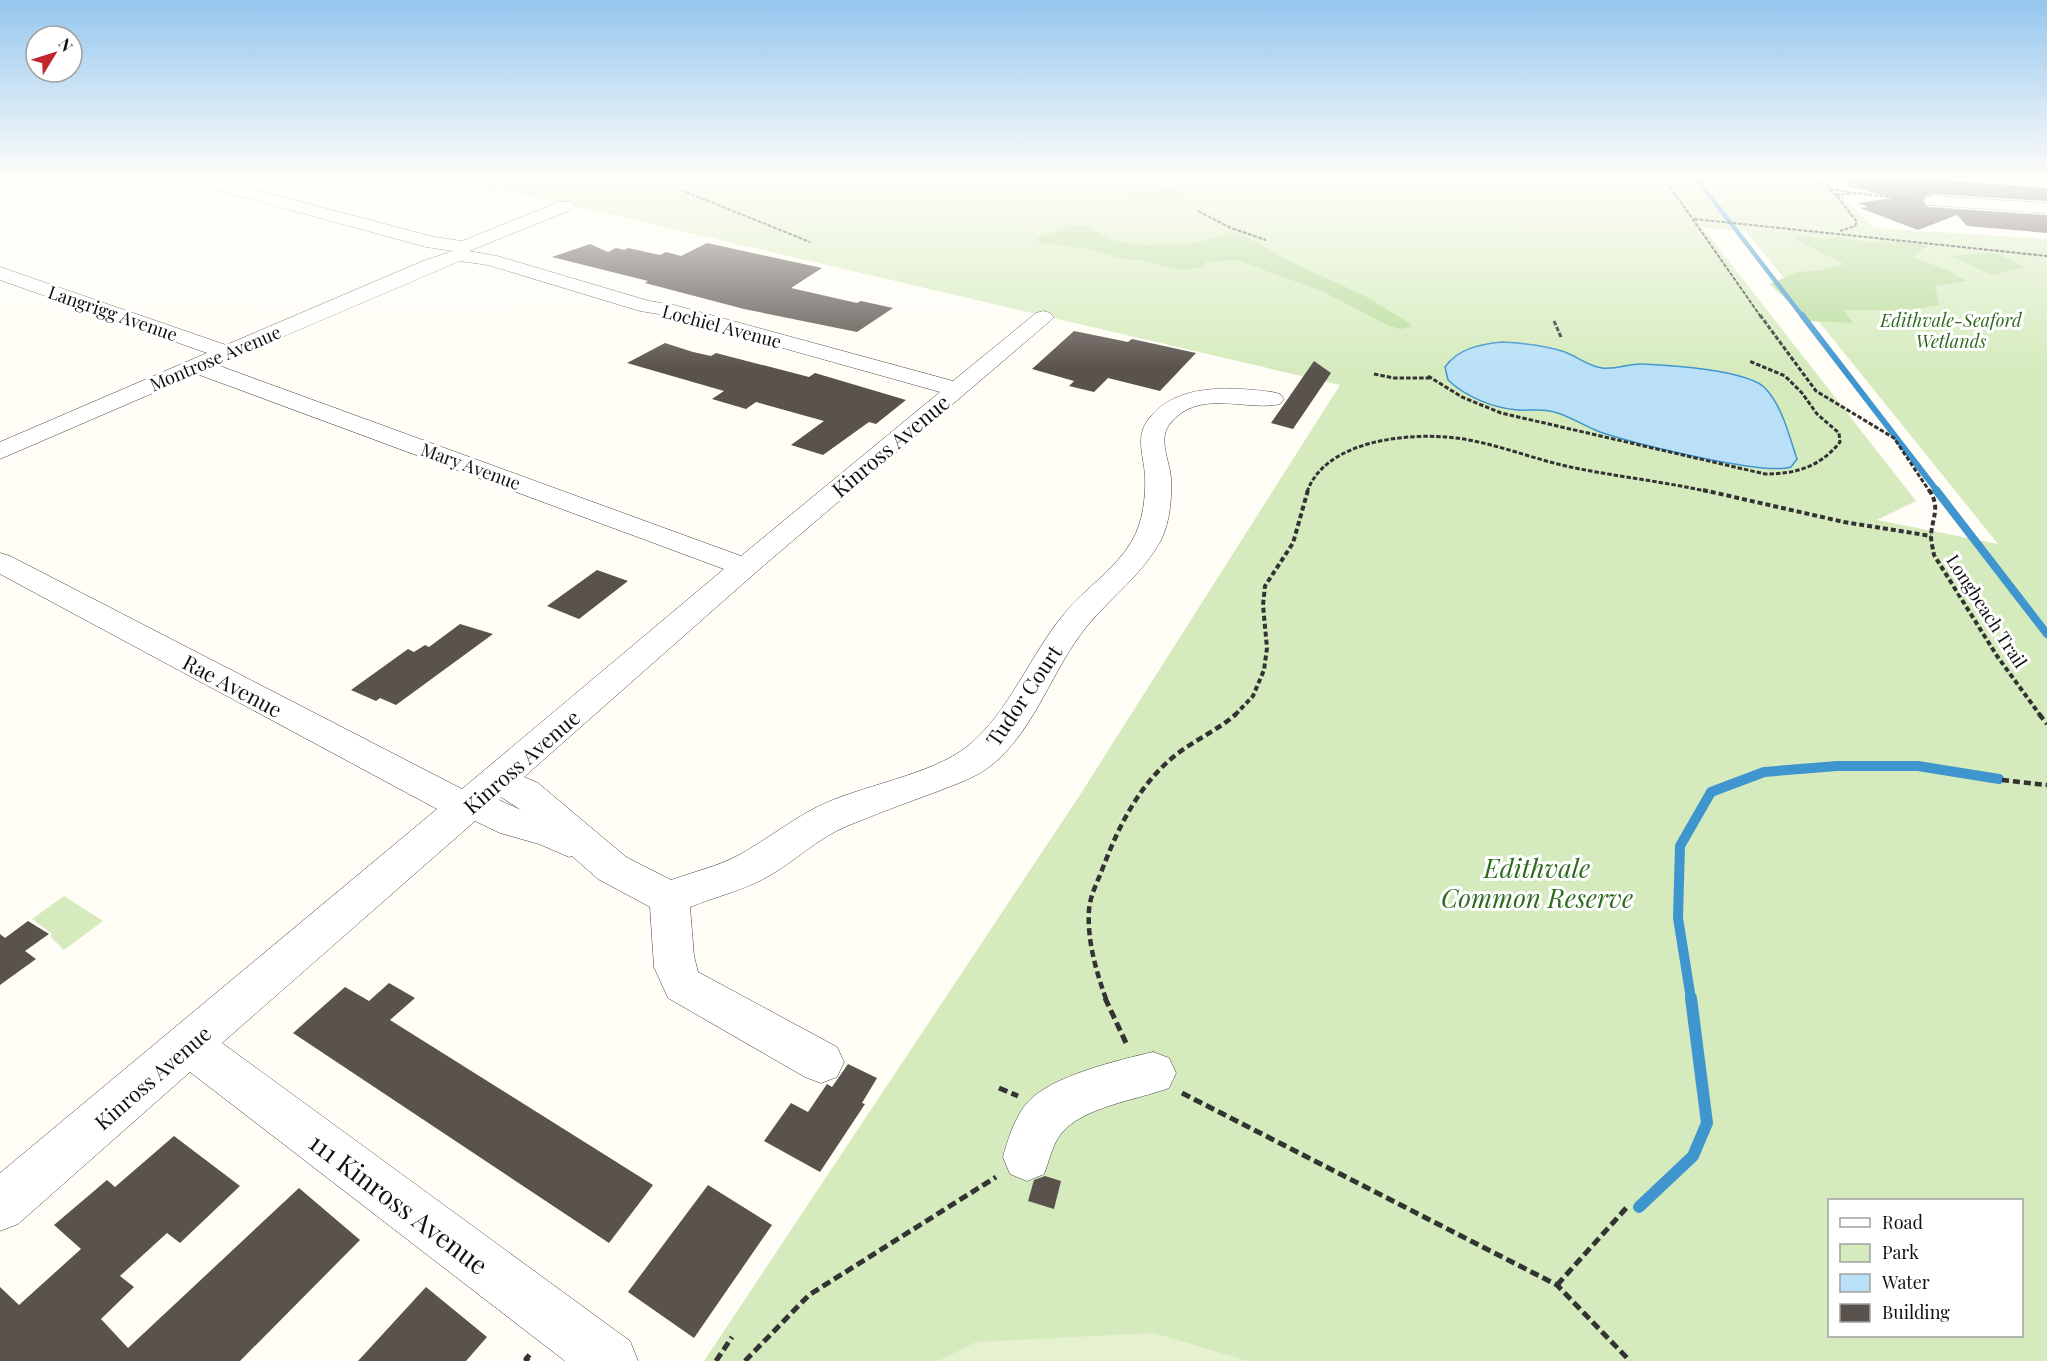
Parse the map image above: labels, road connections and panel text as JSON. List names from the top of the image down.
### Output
{
  "streets": {
    "street": [
      "Langrigg Avenue",
      "Lochiel Avenue",
      "Montrose Avenue",
      "Kinross Avenue",
      "Mary Avenue",
      "Rae Avenue",
      "Tudor Court",
      "111 Kinross Avenue"
    ],
    "path": ["Longbeach Trail"]
  },
  "crossings": [
    ["Langrigg Avenue", "Montrose Avenue"],
    ["Lochiel Avenue", "Montrose Avenue"],
    ["Lochiel Avenue", "Kinross Avenue"],
    ["Montrose Avenue", "Mary Avenue"],
    ["Kinross Avenue", "Mary Avenue"],
    ["Kinross Avenue", "Rae Avenue"],
    ["Kinross Avenue", "111 Kinross Avenue"]
  ],
  "parks": ["Edithvale-Seaford Wetlands", "Edithvale Common Reserve"],
  "legend": [
    "Road",
    "Park",
    "Water",
    "Building"
  ],
  "north": "top right"
}
